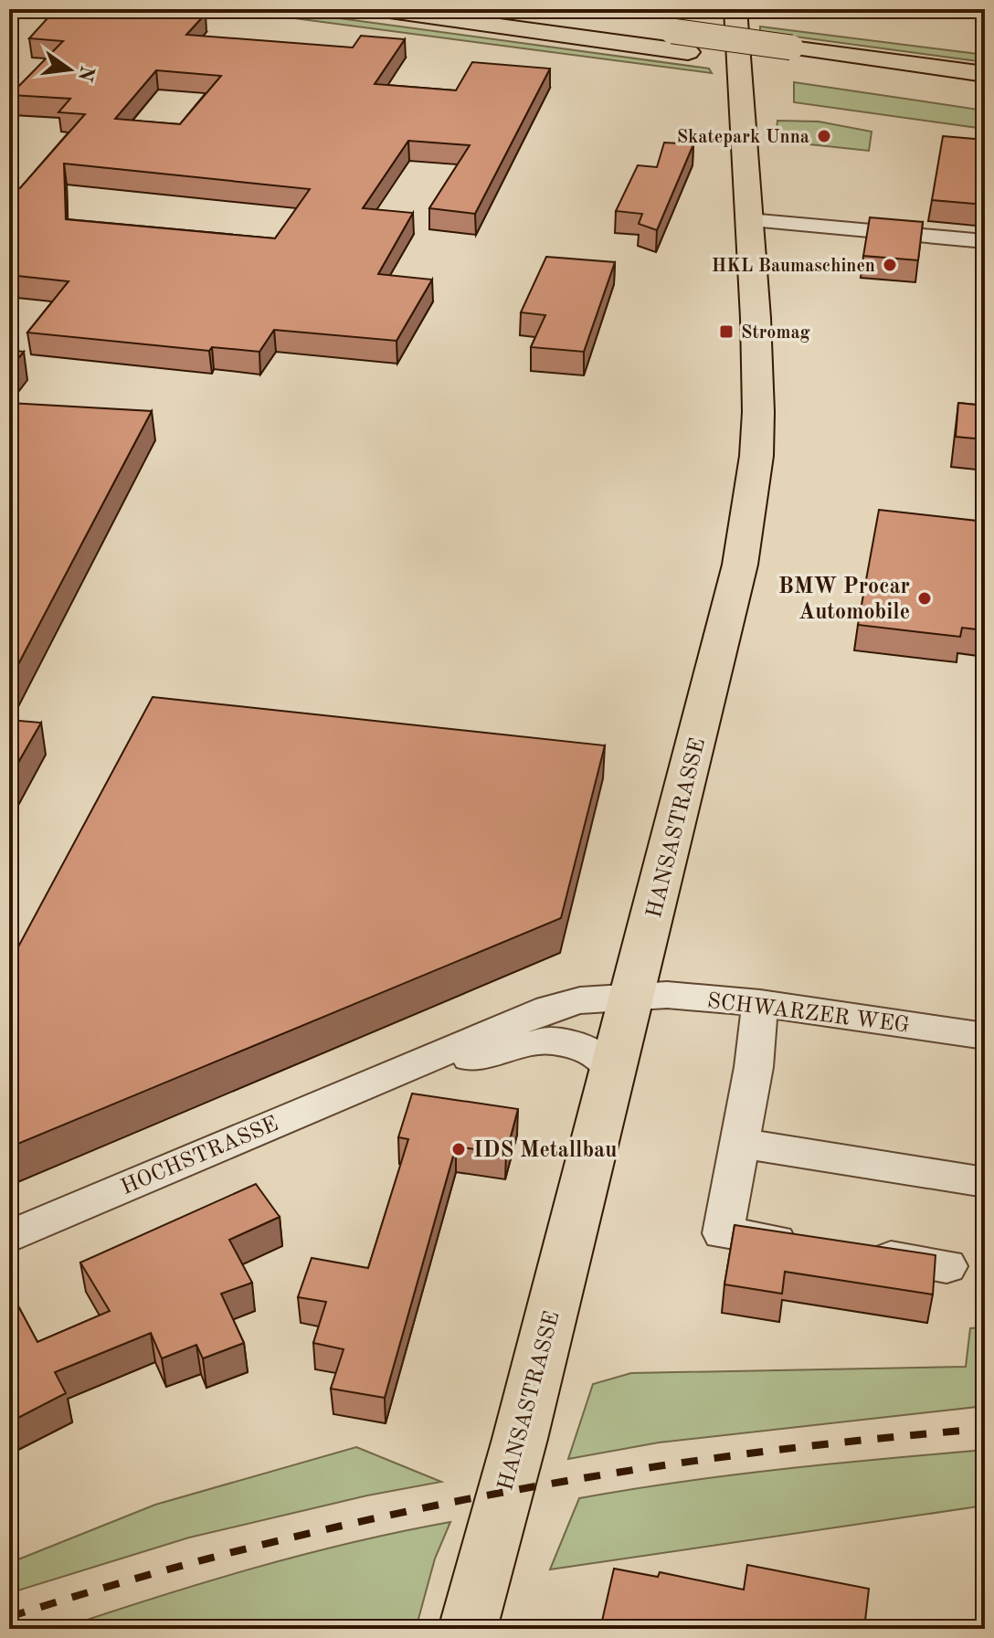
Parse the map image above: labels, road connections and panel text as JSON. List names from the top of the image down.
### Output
{
  "streets": {
    "main road": ["HANSASTRASSE"],
    "street": ["SCHWARZER WEG", "HOCHSTRASSE"]
  },
  "crossings": [
    ["HANSASTRASSE", "SCHWARZER WEG"],
    ["HANSASTRASSE", "HOCHSTRASSE"],
    ["SCHWARZER WEG", "HOCHSTRASSE"]
  ],
  "places": {
    "other": [
      "Skatepark Unna",
      "HKL Baumaschinen",
      "BMW Procar Automobile",
      "IDS Metallbau"
    ],
    "transit": ["Stromag"]
  },
  "north": "right"
}
